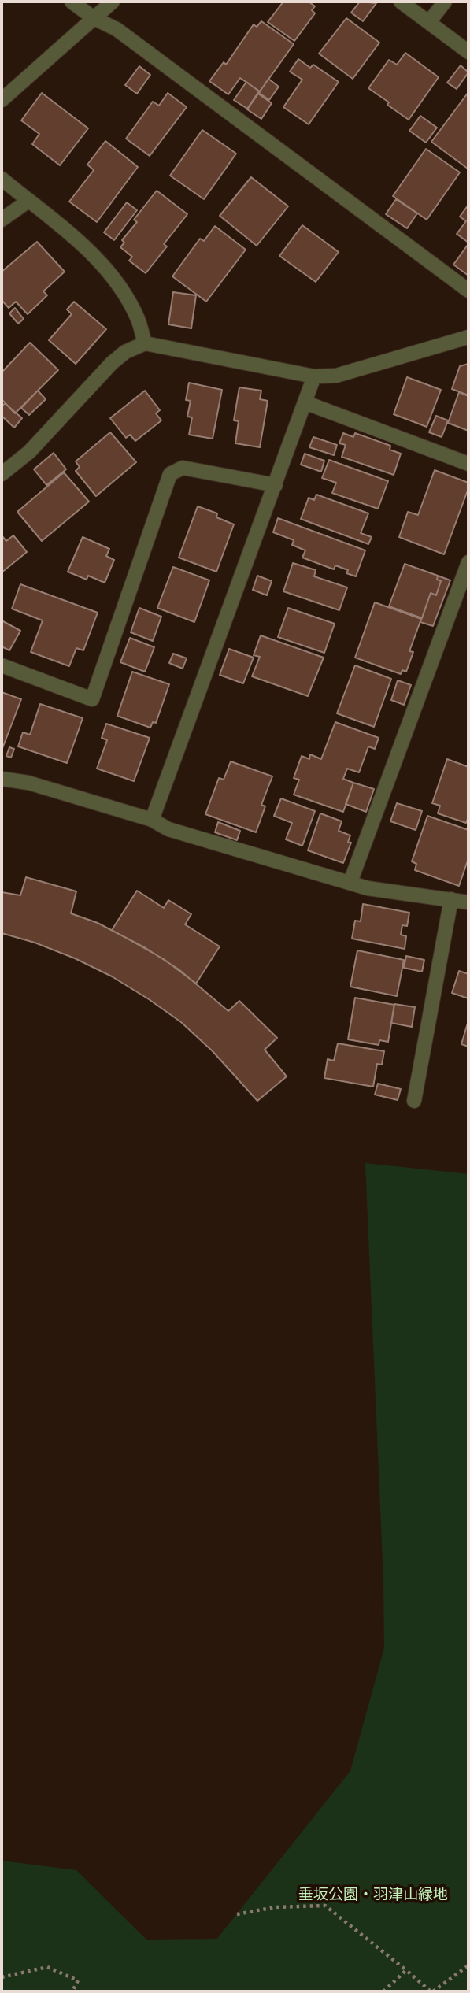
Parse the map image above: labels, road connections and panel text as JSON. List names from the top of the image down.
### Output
{
  "parks": ["垂坂公園・羽津山緑地"]
}
